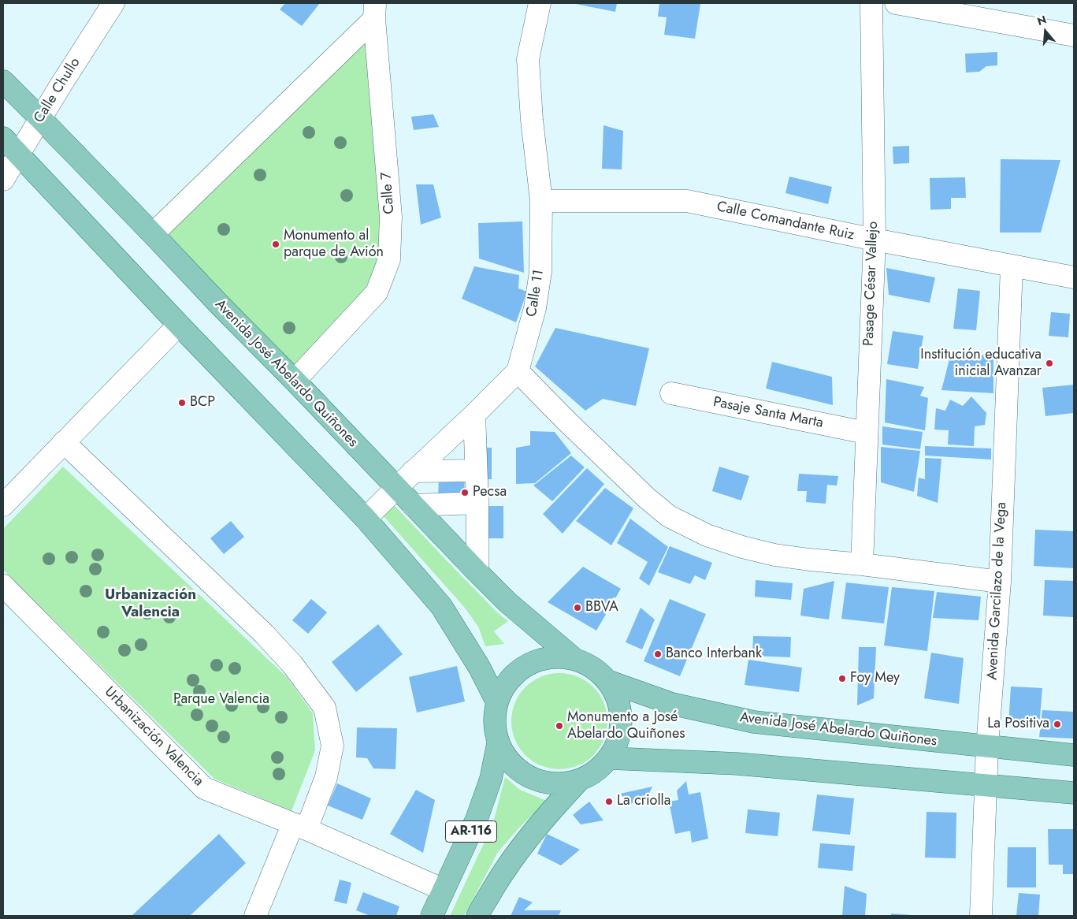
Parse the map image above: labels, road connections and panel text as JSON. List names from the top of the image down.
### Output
{
  "streets": {
    "main road": ["Avenida José Abelardo Quiñones", "AR-116"],
    "street": [
      "Calle Chullo",
      "Calle 7",
      "Calle Comandante Ruiz",
      "Pasage César Vallejo",
      "Calle 11",
      "Pasaje Santa Marta",
      "Avenida Garcilazo de la Vega",
      "Urbanización Valencia"
    ]
  },
  "crossings": [
    ["Calle Chullo", "Avenida José Abelardo Quiñones"],
    ["Calle 7", "Avenida José Abelardo Quiñones"],
    ["Calle Comandante Ruiz", "Pasage César Vallejo"],
    ["Calle Comandante Ruiz", "Calle 11"],
    ["Calle Comandante Ruiz", "Avenida Garcilazo de la Vega"],
    ["Pasage César Vallejo", "Pasaje Santa Marta"],
    ["Calle 11", "Avenida José Abelardo Quiñones"],
    ["Avenida José Abelardo Quiñones", "Avenida Garcilazo de la Vega"],
    ["Avenida José Abelardo Quiñones", "AR-116"],
    ["Urbanización Valencia", "AR-116"]
  ],
  "districts": ["Urbanización Valencia"],
  "parks": ["Parque Valencia"],
  "places": [
    "Monumento al parque de Avión",
    "Institución educativa inicial Avanzar",
    "BCP",
    "Pecsa",
    "BBVA",
    "Banco Interbank",
    "Foy Mey",
    "La Positiva",
    "Monumento a José Abelardo Quiñones",
    "La criolla"
  ],
  "north": "top"
}
